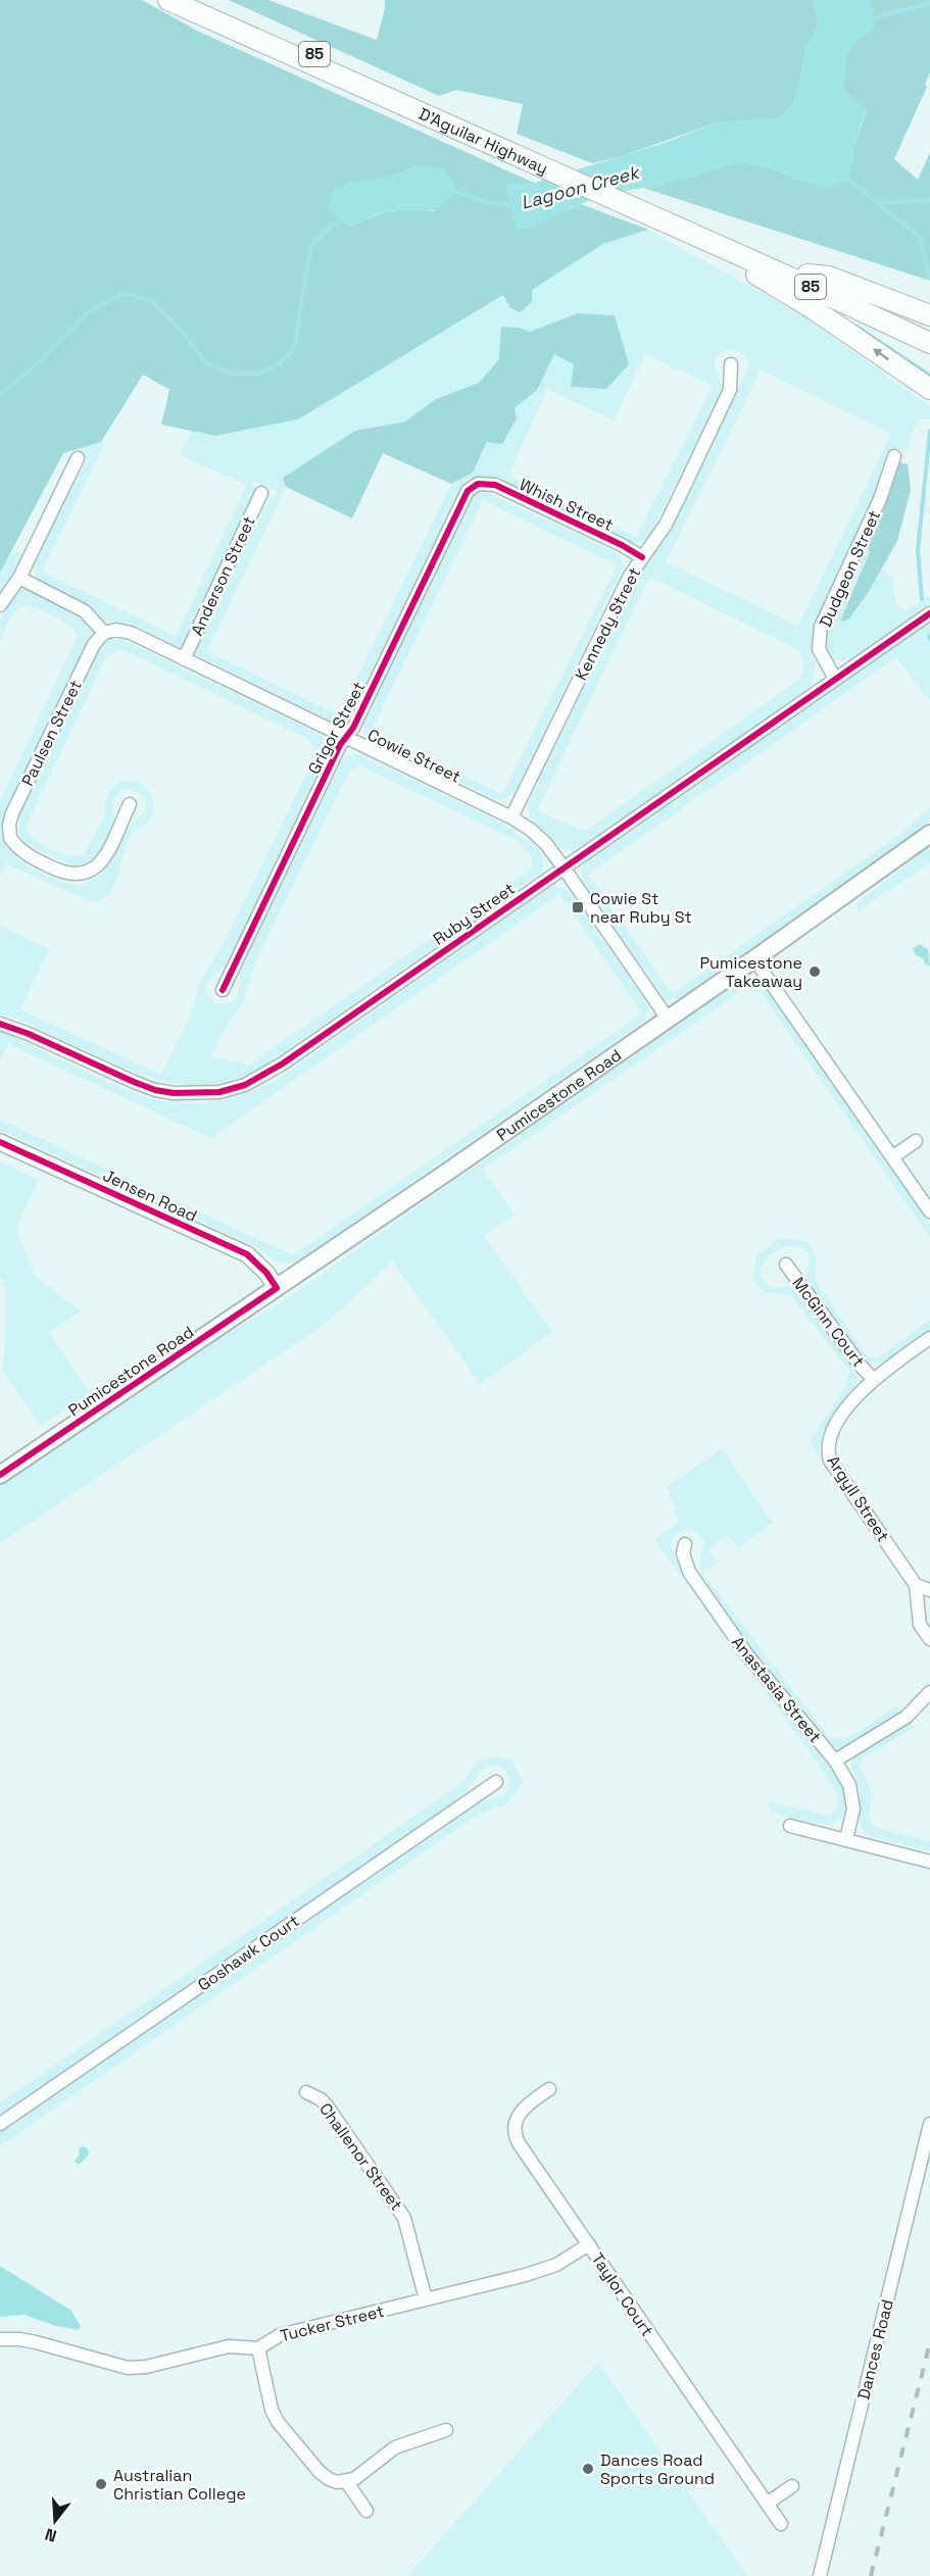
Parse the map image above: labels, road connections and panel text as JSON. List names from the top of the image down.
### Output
{
  "streets": {
    "highway": ["85", "D'Aguilar Highway"],
    "main road": ["Pumicestone Road"],
    "street": [
      "Whish Street",
      "Dudgeon Street",
      "Anderson Street",
      "Kennedy Street",
      "Grigor Street",
      "Paulsen Street",
      "Cowie Street",
      "Ruby Street",
      "Jensen Road",
      "McGinn Court",
      "Argyll Street",
      "Anastasia Street",
      "Goshawk Court",
      "Challenor Street",
      "Taylor Court",
      "Tucker Street",
      "Dances Road"
    ]
  },
  "crossings": [
    ["Whish Street", "Kennedy Street"],
    ["Whish Street", "Grigor Street"],
    ["Dudgeon Street", "Ruby Street"],
    ["Anderson Street", "Cowie Street"],
    ["Kennedy Street", "Cowie Street"],
    ["Grigor Street", "Cowie Street"],
    ["Paulsen Street", "Cowie Street"],
    ["Cowie Street", "Ruby Street"],
    ["Cowie Street", "Pumicestone Road"],
    ["Pumicestone Road", "Jensen Road"],
    ["McGinn Court", "Argyll Street"],
    ["Challenor Street", "Tucker Street"],
    ["Taylor Court", "Tucker Street"]
  ],
  "water": ["Lagoon Creek"],
  "places": {
    "transit": ["Cowie St near Ruby St"],
    "other": ["Pumicestone Takeaway", "Dances Road Sports Ground", "Australian Christian College"]
  },
  "north": "bottom"
}
